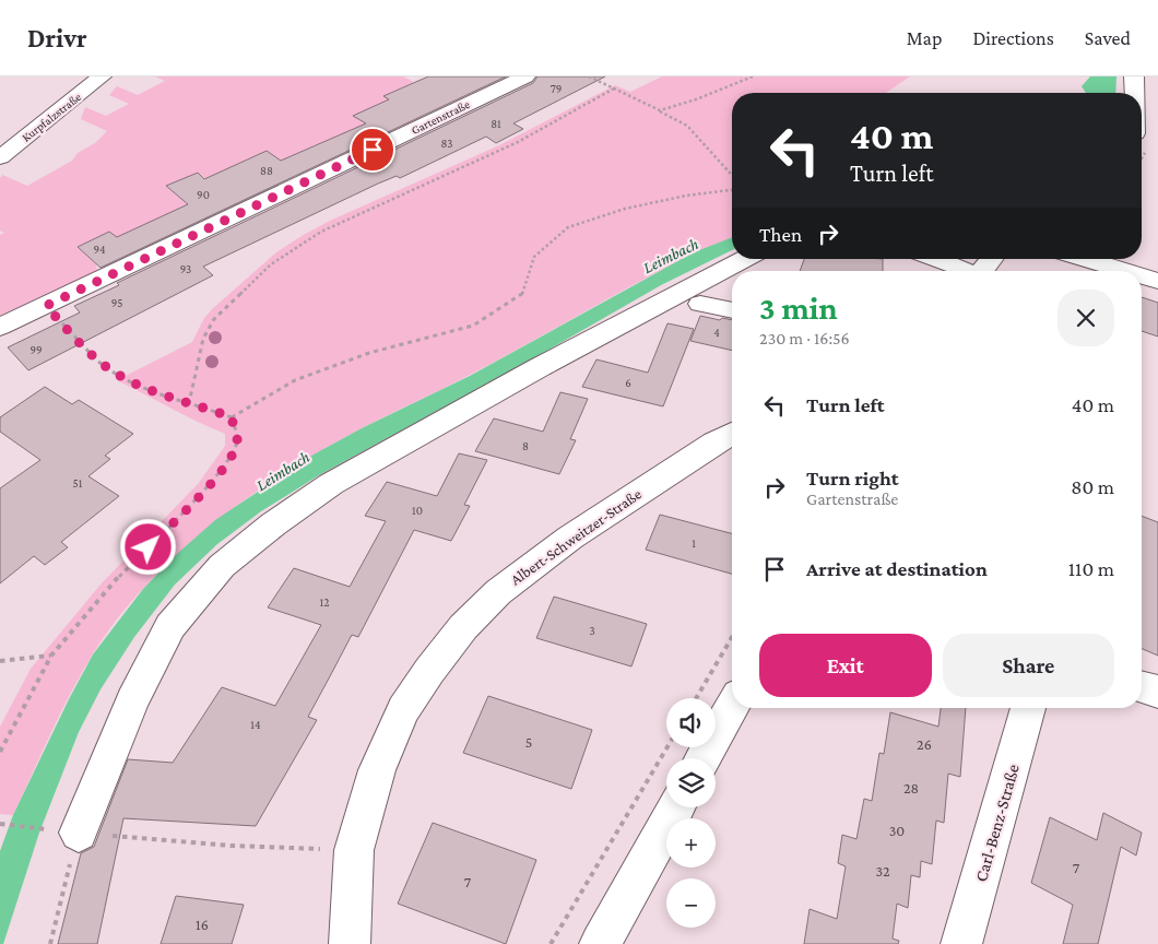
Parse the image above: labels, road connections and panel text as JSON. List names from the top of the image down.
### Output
{
  "streets": {
    "street": [
      "Kurpfalzstraße",
      "Gartenstraße",
      "Albert-Schweitzer-Straße",
      "Carl-Benz-Straße"
    ]
  },
  "water": ["Leimbach"],
  "house_numbers": [
    "79",
    "81",
    "83",
    "88",
    "90",
    "94",
    "93",
    "95",
    "4",
    "99",
    "6",
    "8",
    "51",
    "10",
    "1",
    "12",
    "3",
    "14",
    "5",
    "26",
    "28",
    "30",
    "7",
    "32",
    "7",
    "16"
  ],
  "page": {
    "header": "Drivr",
    "nav": ["Map", "Directions", "Saved"],
    "turn": ["40 m", "Turn left"],
    "then": "Then",
    "heading": ["3 min", "230 m · 16:56"],
    "list": [
      {
        "name": "Turn left",
        "value": "40 m"
      },
      {
        "name": "Turn right",
        "note": "Gartenstraße",
        "value": "80 m"
      },
      {
        "name": "Arrive at destination",
        "value": "110 m"
      }
    ],
    "buttons": ["Exit", "Share"],
    "map_buttons": ["+", "−"]
  }
}
